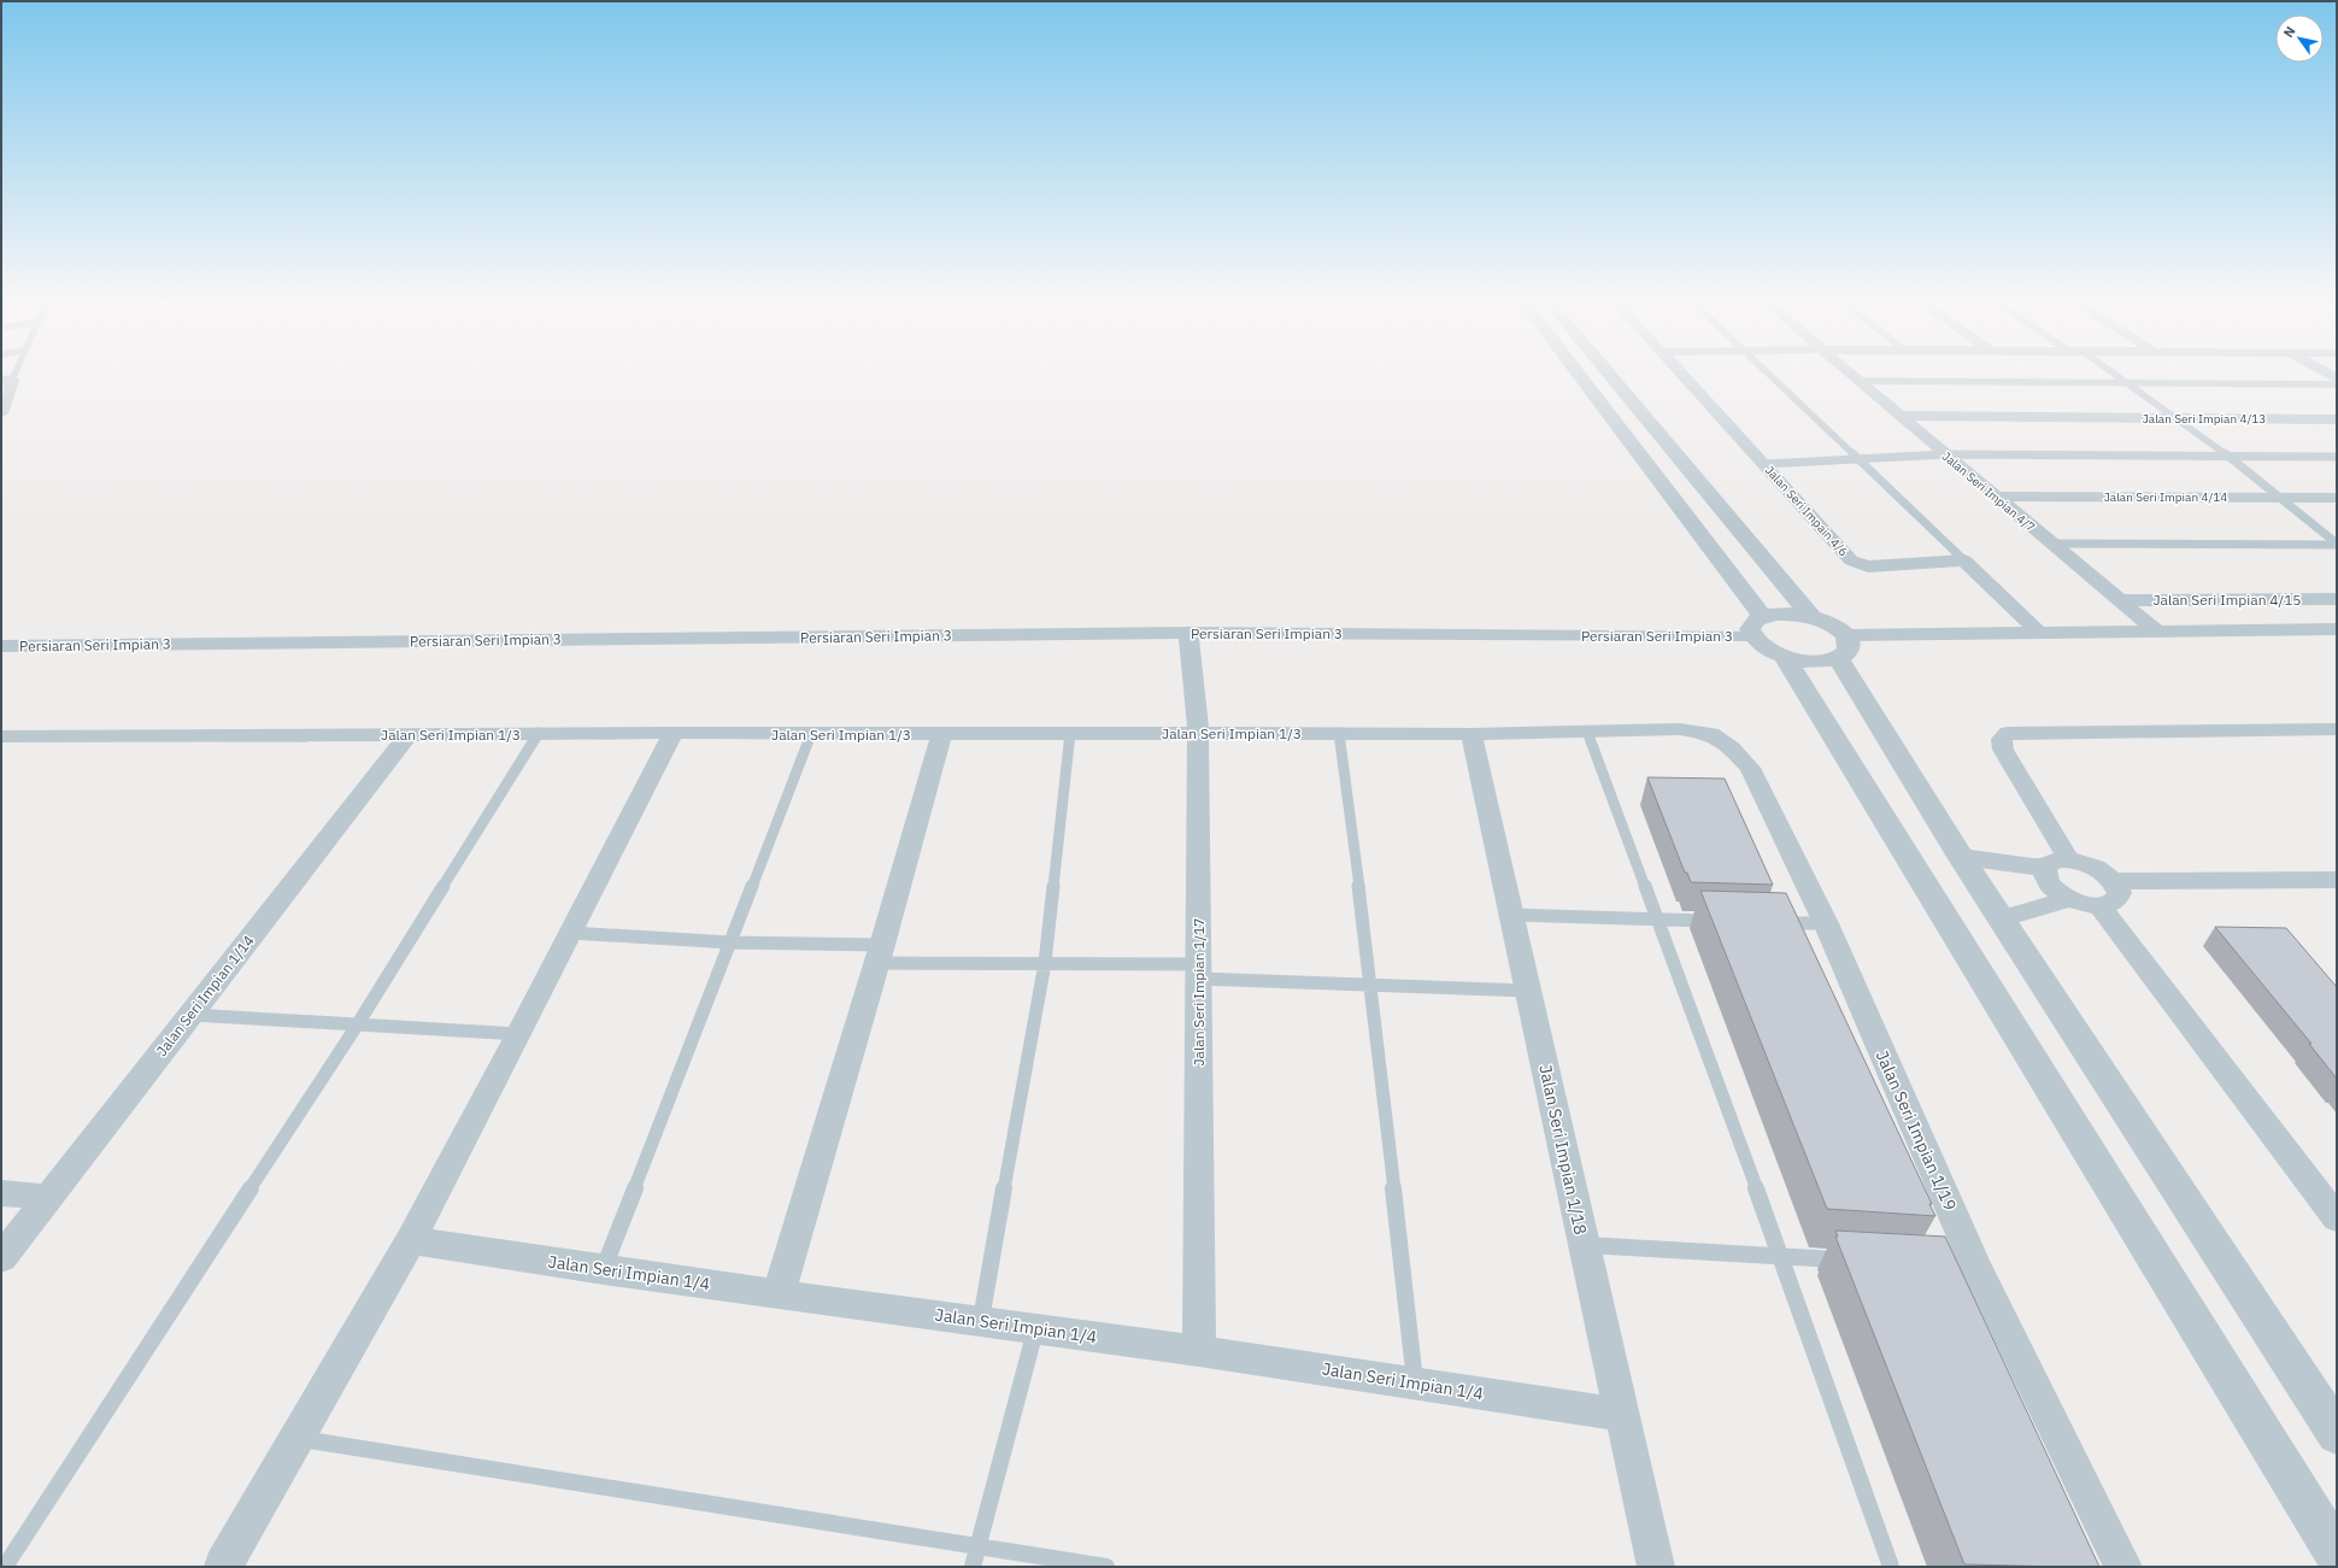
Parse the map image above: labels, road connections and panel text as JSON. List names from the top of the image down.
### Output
{
  "streets": {
    "street": [
      "Jalan Seri Impian 4/13",
      "Jalan Seri Impian 4/7",
      "Jalan Seri Impian 4/14",
      "Jalan Seri Impain 4/6",
      "Jalan Seri Impian 4/15",
      "Persiaran Seri Impian 3",
      "Jalan Seri Impian 1/3",
      "Jalan Seri Impian 1/17",
      "Jalan Seri Impian 1/14",
      "Jalan Seri Impian 1/19",
      "Jalan Seri Impian 1/18",
      "Jalan Seri Impian 1/4"
    ]
  },
  "crossings": [
    ["Jalan Seri Impian 4/13", "Jalan Seri Impian 4/7"],
    ["Jalan Seri Impian 4/7", "Jalan Seri Impian 4/14"],
    ["Jalan Seri Impian 4/7", "Jalan Seri Impian 4/15"],
    ["Persiaran Seri Impian 3", "Jalan Seri Impian 1/17"],
    ["Jalan Seri Impian 1/3", "Jalan Seri Impian 1/17"],
    ["Jalan Seri Impian 1/3", "Jalan Seri Impian 1/14"],
    ["Jalan Seri Impian 1/3", "Jalan Seri Impian 1/19"],
    ["Jalan Seri Impian 1/3", "Jalan Seri Impian 1/18"],
    ["Jalan Seri Impian 1/17", "Jalan Seri Impian 1/4"],
    ["Jalan Seri Impian 1/18", "Jalan Seri Impian 1/4"]
  ],
  "north": "top left"
}
